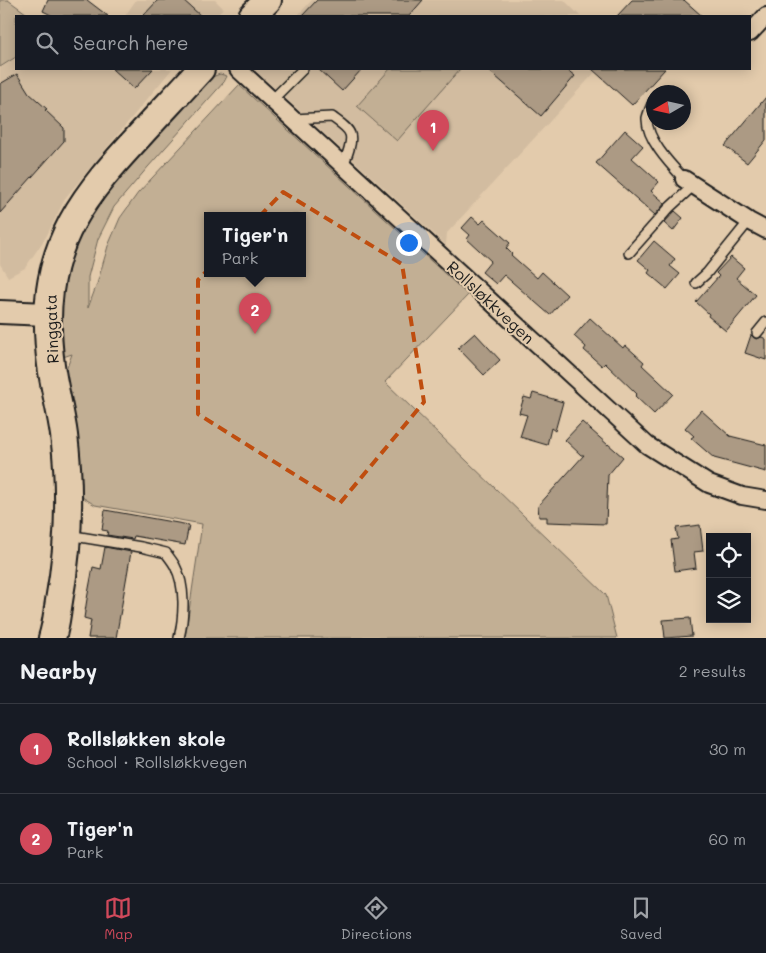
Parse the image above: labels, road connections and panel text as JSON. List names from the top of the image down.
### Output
{
  "streets": {
    "main road": ["Ringgata"],
    "street": ["Rollsløkkvegen"]
  },
  "north": "left",
  "page": {
    "search": "Search here",
    "pins": ["1", "2"],
    "popup": ["Tiger'n", "Park"],
    "heading": ["Nearby", "2 results"],
    "list": [
      {
        "mark": "1",
        "name": "Rollsløkken skole",
        "note": "School · Rollsløkkvegen",
        "value": "30 m"
      },
      {
        "mark": "2",
        "name": "Tiger'n",
        "note": "Park",
        "value": "60 m"
      }
    ],
    "nav": ["Map", "Directions", "Saved"]
  }
}
